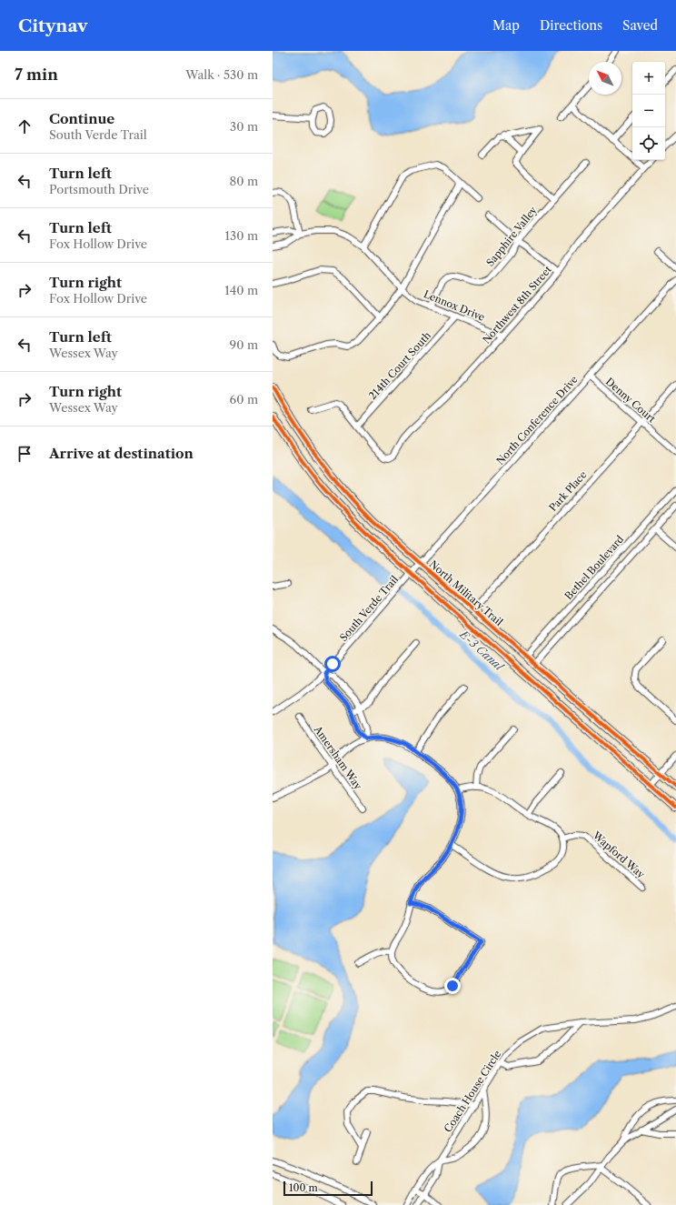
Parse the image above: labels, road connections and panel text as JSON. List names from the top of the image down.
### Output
{
  "streets": {
    "main road": ["North Military Trail"],
    "street": [
      "Sapphire Valley",
      "Northwest 8th Street",
      "Lennox Drive",
      "214th Court South",
      "Denny Court",
      "North Conference Drive",
      "Park Place",
      "Bethel Boulevard",
      "South Verde Trail",
      "Amersham Way",
      "Wapford Way",
      "Coach House Circle"
    ]
  },
  "crossings": [
    ["Sapphire Valley", "Lennox Drive"],
    ["Northwest 8th Street", "Lennox Drive"],
    ["Northwest 8th Street", "214th Court South"],
    ["Lennox Drive", "214th Court South"],
    ["Denny Court", "North Conference Drive"],
    ["Denny Court", "Park Place"],
    ["North Conference Drive", "North Military Trail"],
    ["North Conference Drive", "South Verde Trail"],
    ["Park Place", "North Military Trail"],
    ["Bethel Boulevard", "North Military Trail"],
    ["North Military Trail", "South Verde Trail"]
  ],
  "water": ["E-3 Canal"],
  "scale_bar": "100 m",
  "north": "top left",
  "page": {
    "header": "Citynav",
    "nav": ["Map", "Directions", "Saved"],
    "heading": ["7 min", "Walk · 530 m"],
    "map_buttons": ["+", "−"],
    "list": [
      ["Continue", "South Verde Trail", "30 m"],
      ["Turn left", "Portsmouth Drive", "80 m"],
      ["Turn left", "Fox Hollow Drive", "130 m"],
      ["Turn right", "Fox Hollow Drive", "140 m"],
      ["Turn left", "Wessex Way", "90 m"],
      ["Turn right", "Wessex Way", "60 m"],
      "Arrive at destination"
    ],
    "scale": "100 m"
  }
}
